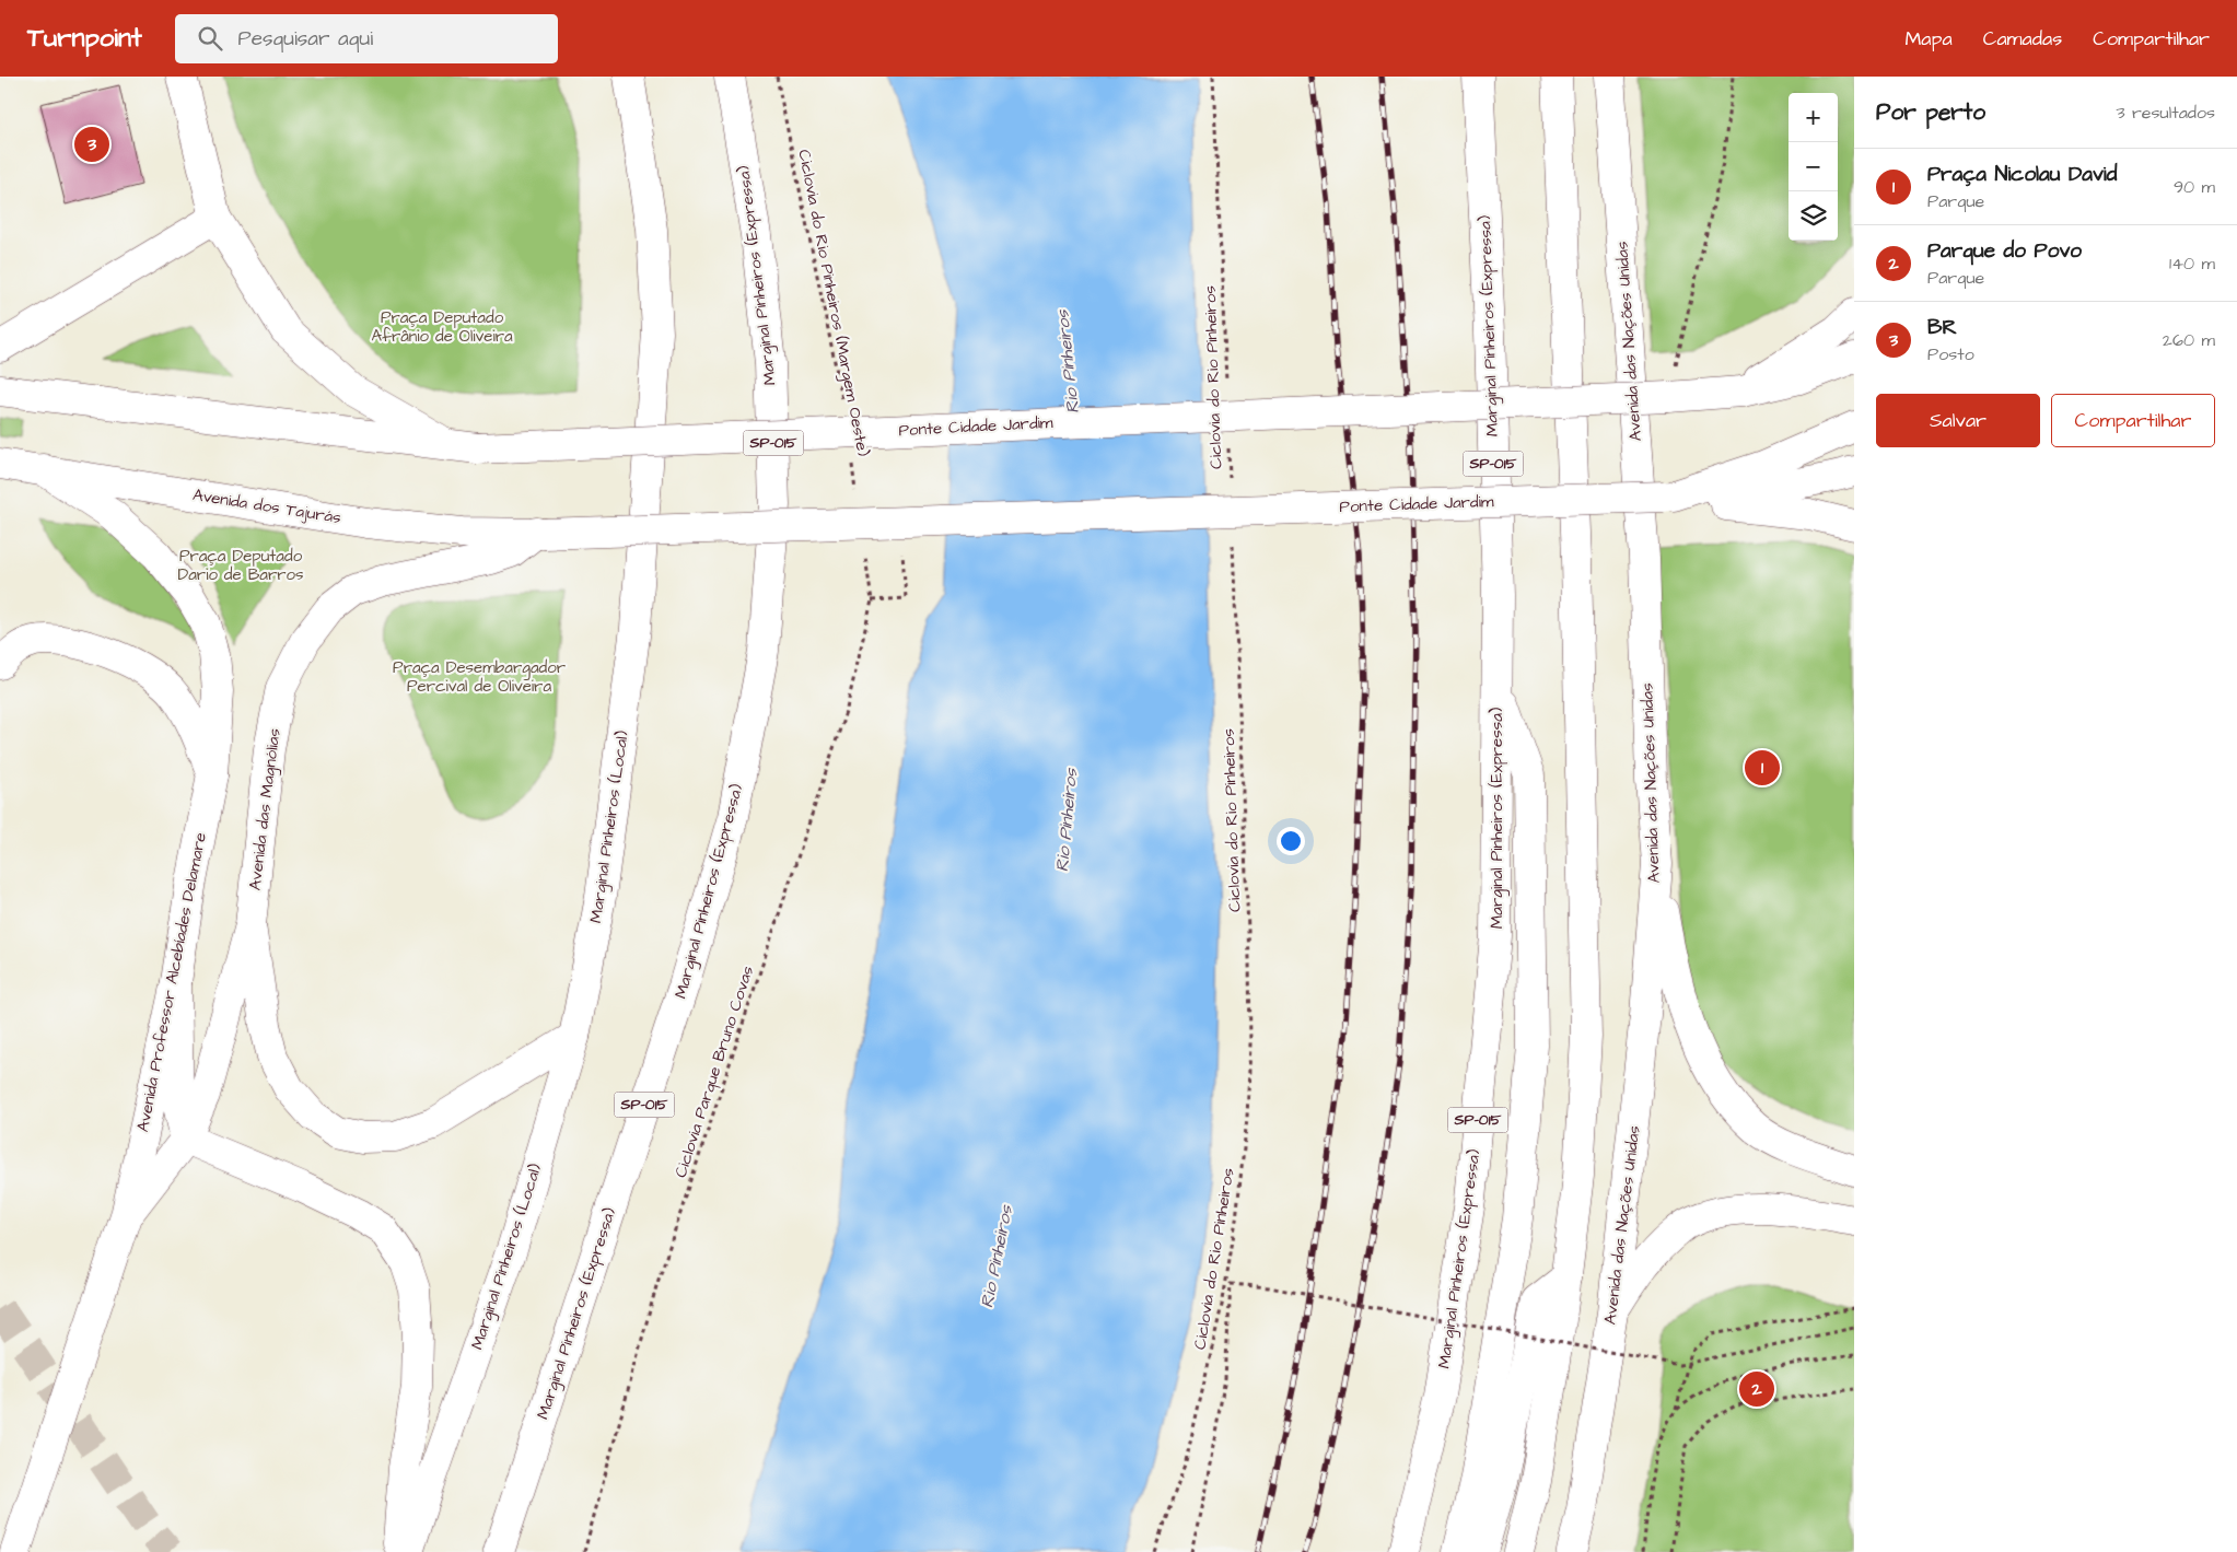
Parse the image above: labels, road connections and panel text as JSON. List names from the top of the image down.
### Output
{
  "streets": {
    "main road": [
      "Marginal Pinheiros (Expressa)",
      "Avenida das Nações Unidas",
      "Ponte Cidade Jardim",
      "SP-015",
      "Avenida dos Tajurás",
      "Avenida das Magnólias",
      "Marginal Pinheiros (Local)",
      "Avenida Professor Alcebíades Delamare"
    ],
    "path": ["Ciclovia do Rio Pinheiros (Margem Oeste)", "Ciclovia do Rio Pinheiros", "Ciclovia Parque Bruno Covas"]
  },
  "crossings": [
    ["Ponte Cidade Jardim", "Avenida dos Tajurás"],
    ["Ponte Cidade Jardim", "Avenida das Magnólias"],
    ["Avenida dos Tajurás", "Avenida das Magnólias"],
    ["Avenida dos Tajurás", "Avenida Professor Alcebíades Delamare"],
    ["Avenida das Magnólias", "Avenida Professor Alcebíades Delamare"]
  ],
  "water": ["Rio Pinheiros"],
  "parks": ["Praça Deputado Afrânio de Oliveira", "Praça Deputado Dario de Barros", "Praça Desembargador Percival de Oliveira"],
  "page": {
    "header": "Turnpoint",
    "search": "Pesquisar aqui",
    "nav": ["Mapa", "Camadas", "Compartilhar"],
    "heading": ["Por perto", "3 resultados"],
    "map_buttons": ["+", "−"],
    "pins": ["3", "1", "2"],
    "list": [
      {
        "mark": "1",
        "name": "Praça Nicolau David",
        "note": "Parque",
        "value": "90 m"
      },
      {
        "mark": "2",
        "name": "Parque do Povo",
        "note": "Parque",
        "value": "140 m"
      },
      {
        "mark": "3",
        "name": "BR",
        "note": "Posto",
        "value": "260 m"
      }
    ],
    "buttons": ["Salvar", "Compartilhar"]
  }
}
